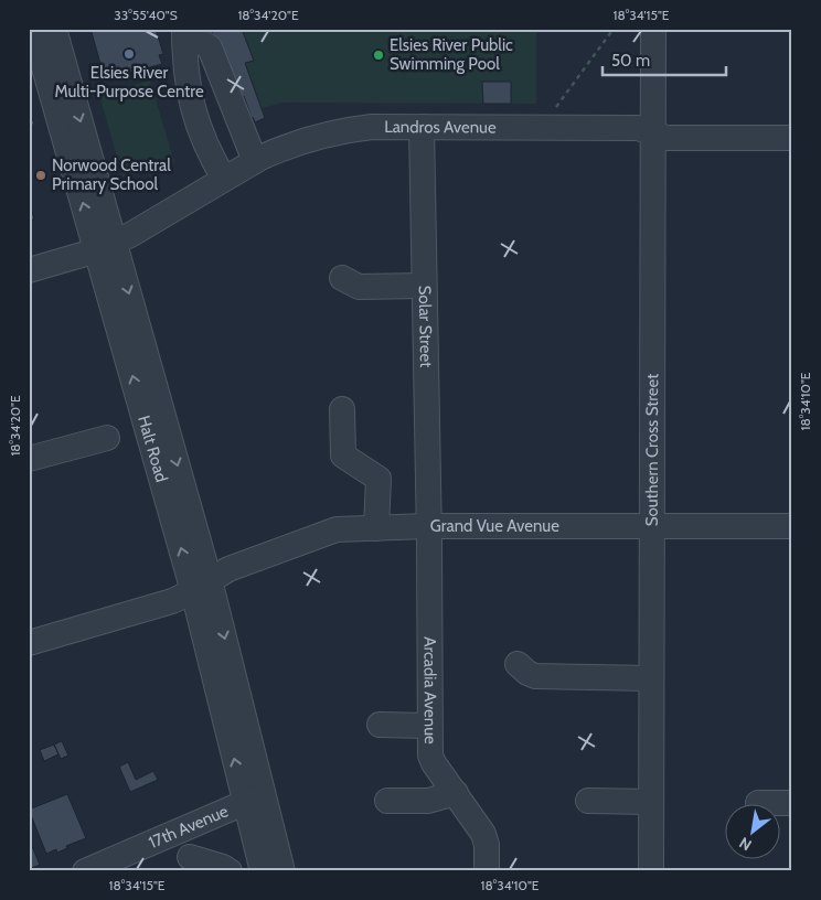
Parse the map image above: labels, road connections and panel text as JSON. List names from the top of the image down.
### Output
{
  "streets": {
    "street": [
      "Landros Avenue",
      "Solar Street",
      "Halt Road",
      "Southern Cross Street",
      "Grand Vue Avenue",
      "Arcadia Avenue",
      "17th Avenue"
    ]
  },
  "crossings": [
    ["Landros Avenue", "Solar Street"],
    ["Landros Avenue", "Halt Road"],
    ["Landros Avenue", "Southern Cross Street"],
    ["Solar Street", "Grand Vue Avenue"],
    ["Solar Street", "Arcadia Avenue"],
    ["Halt Road", "Grand Vue Avenue"],
    ["Halt Road", "17th Avenue"],
    ["Southern Cross Street", "Grand Vue Avenue"],
    ["Grand Vue Avenue", "Arcadia Avenue"]
  ],
  "places": ["Elsies River Multi-Purpose Centre", "Elsies River Public Swimming Pool", "Norwood Central Primary School"],
  "scale_bar": "50 m",
  "north": "bottom left",
  "coordinates": [
    "33°55'40\"S",
    "18°34'20\"E",
    "18°34'15\"E",
    "18°34'10\"E"
  ]
}
